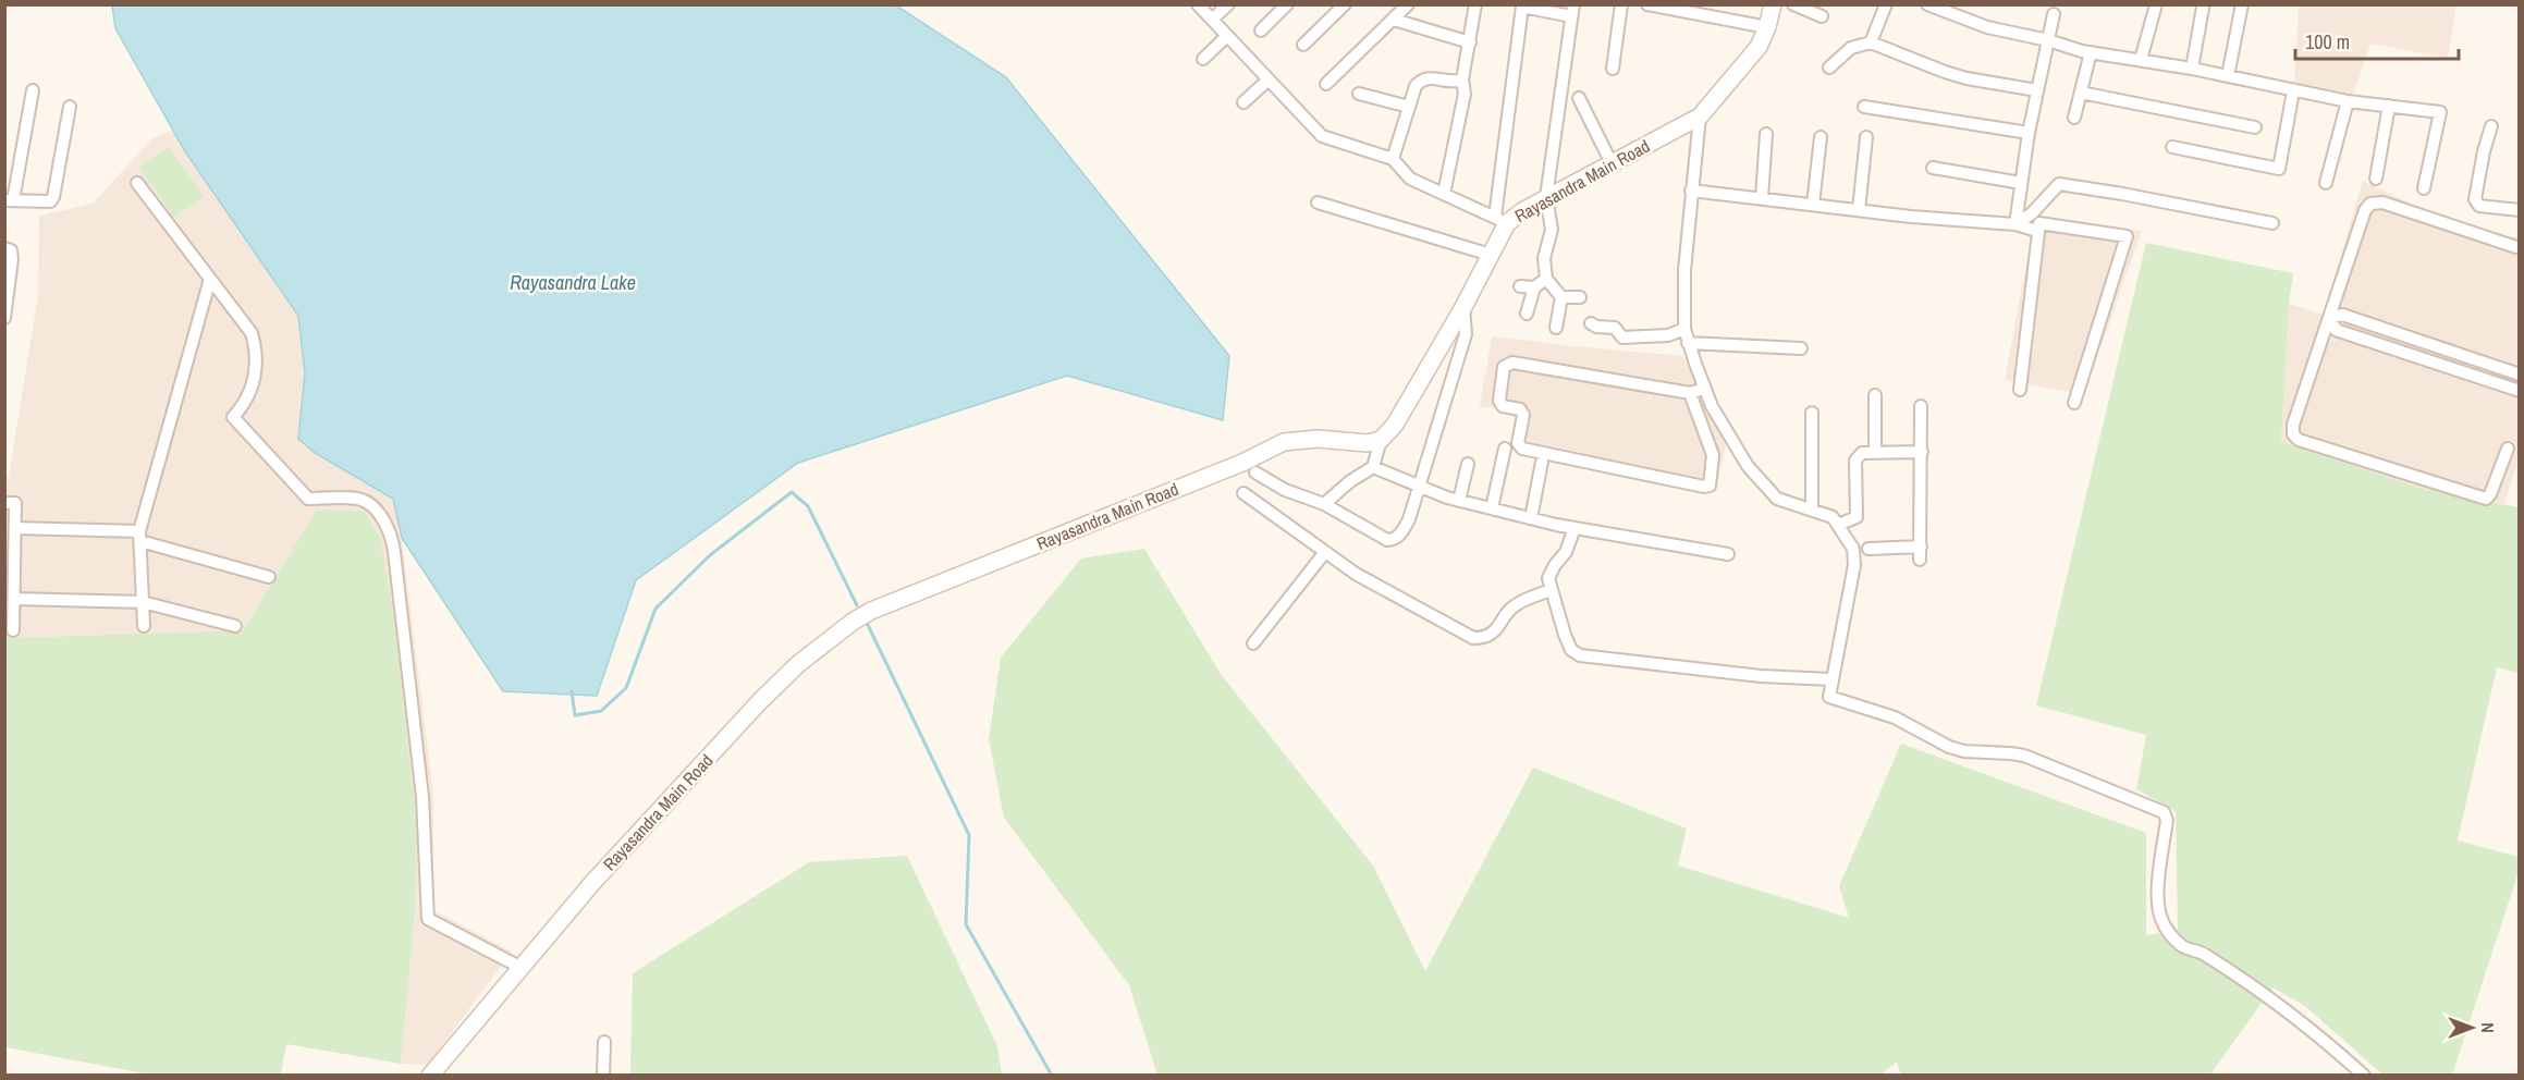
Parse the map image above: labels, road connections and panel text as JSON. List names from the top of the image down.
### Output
{
  "streets": {
    "street": ["Rayasandra Main Road"]
  },
  "water": ["Rayasandra Lake"],
  "scale_bar": "100 m",
  "north": "right"
}
